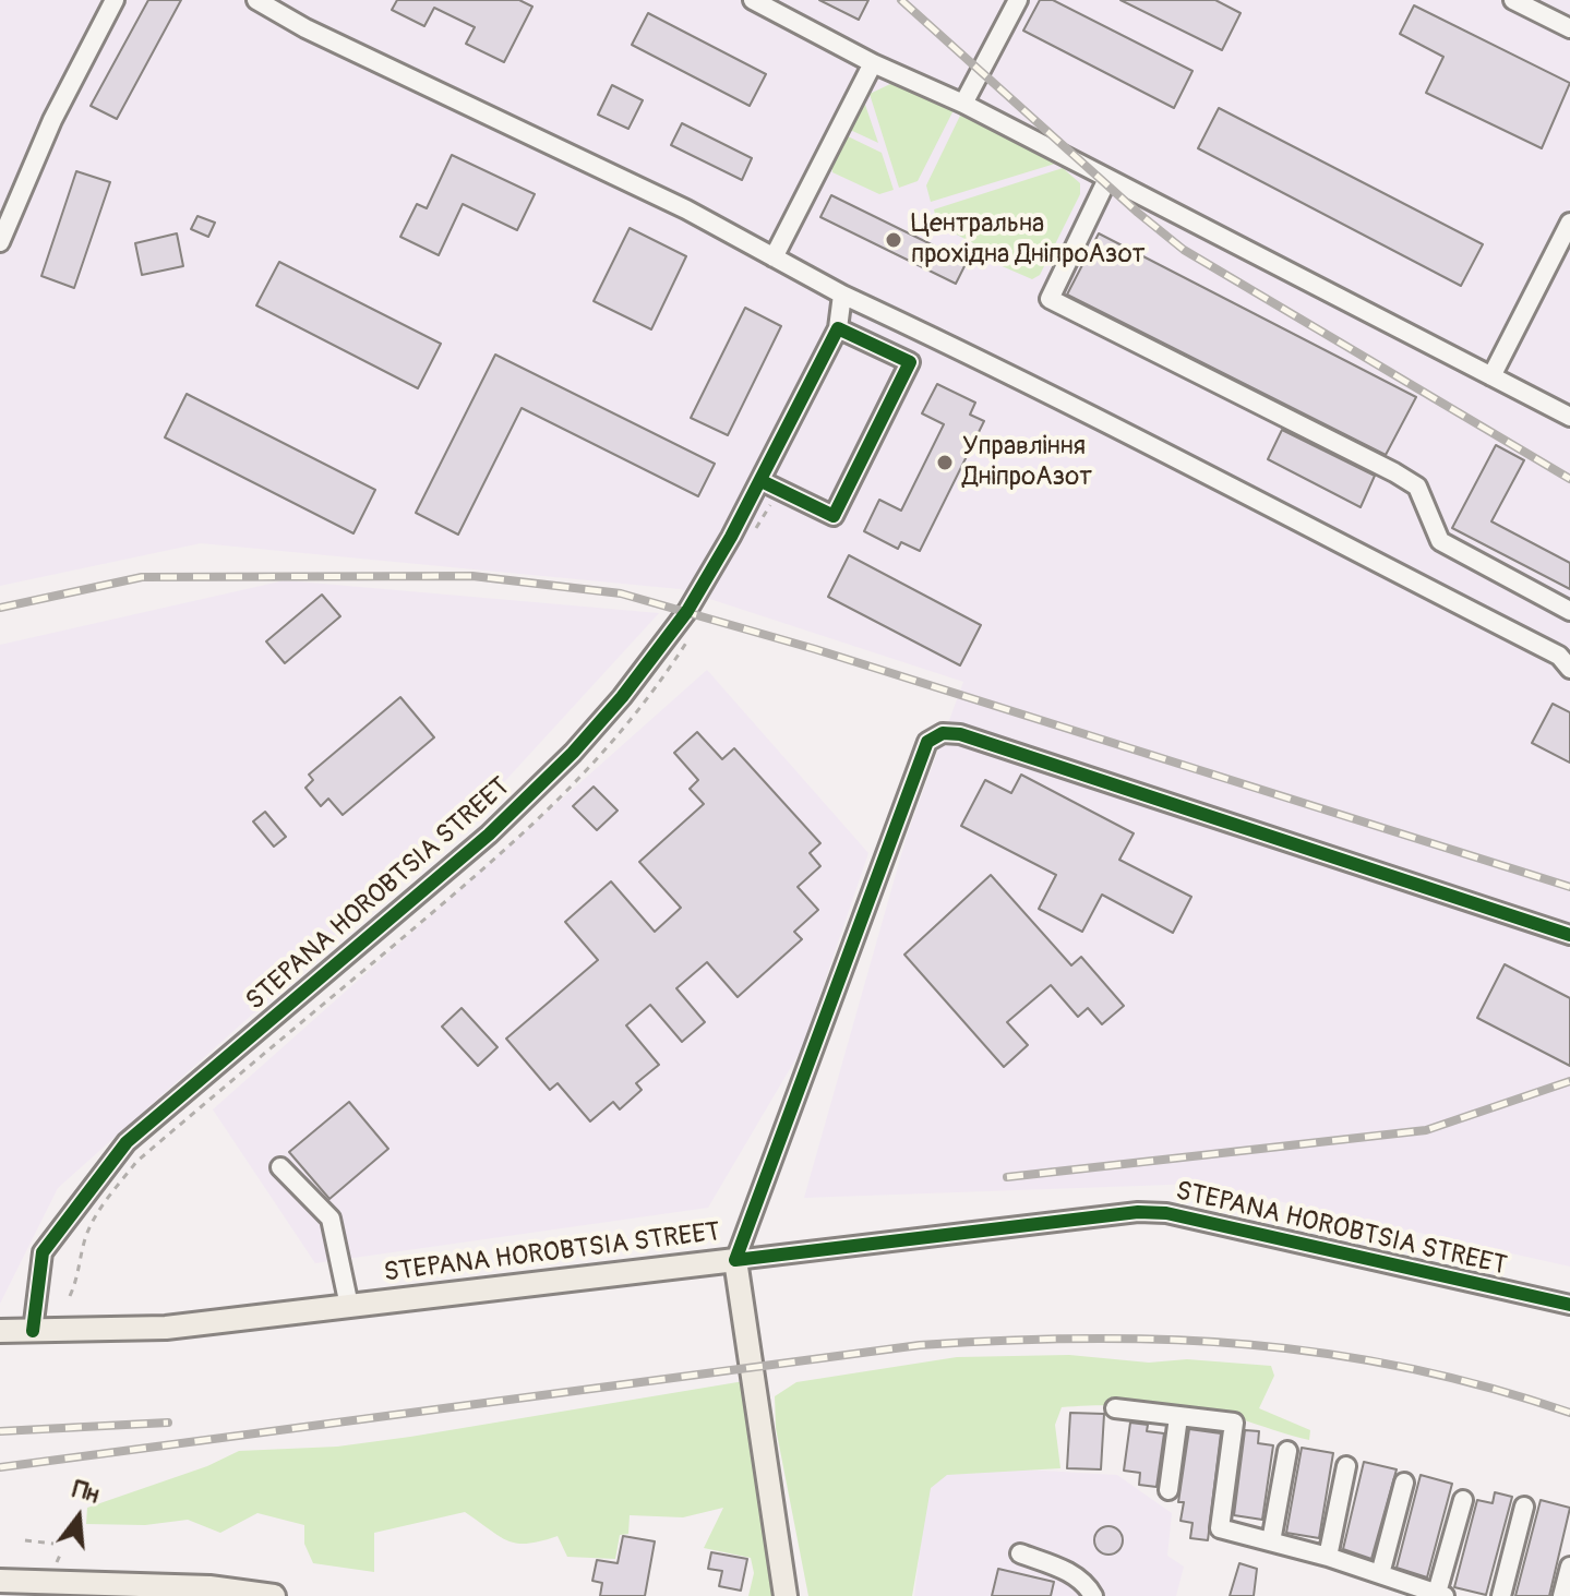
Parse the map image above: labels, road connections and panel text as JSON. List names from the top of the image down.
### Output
{
  "streets": {
    "main road": ["STEPANA HOROBTSIA STREET"]
  },
  "places": ["Центральна прохідна ДніпроАзот", "Управління ДніпроАзот"],
  "north": "top"
}
